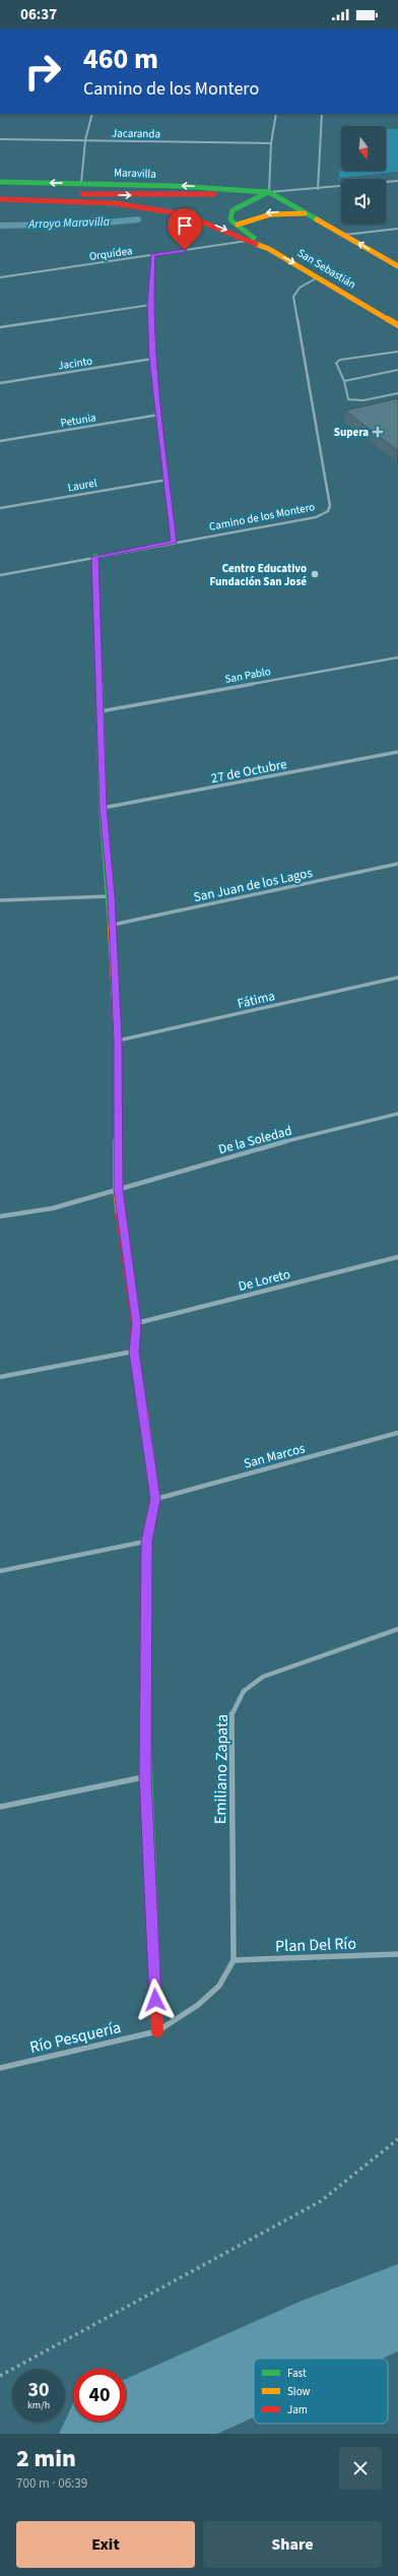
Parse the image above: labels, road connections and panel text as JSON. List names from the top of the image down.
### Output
{
  "streets": {
    "main road": ["Maravilla", "San Sebastián"],
    "street": [
      "Jacaranda",
      "Orquídea",
      "Jacinto",
      "Petunia",
      "Laurel",
      "Camino de los Montero",
      "San Pablo",
      "27 de Octubre",
      "San Juan de los Lagos",
      "Fátima",
      "De la Soledad",
      "De Loreto",
      "San Marcos",
      "Emiliano Zapata",
      "Plan Del Río",
      "Río Pesquería"
    ]
  },
  "crossings": [
    ["Orquídea", "San Sebastián"],
    ["San Sebastián", "Camino de los Montero"],
    ["Emiliano Zapata", "Plan Del Río"],
    ["Emiliano Zapata", "Río Pesquería"]
  ],
  "water": ["Arroyo Maravilla"],
  "places": {
    "health": ["Supera"],
    "other": ["Centro Educativo Fundación San José"]
  },
  "legend": ["Fast", "Slow", "Jam"],
  "north": "bottom",
  "page": {
    "status": "06:37",
    "turn": ["460 m", "Camino de los Montero"],
    "speed": "30 km/h",
    "limit": "40",
    "heading": ["2 min", "700 m · 06:39"],
    "buttons": ["Exit", "Share"]
  }
}
